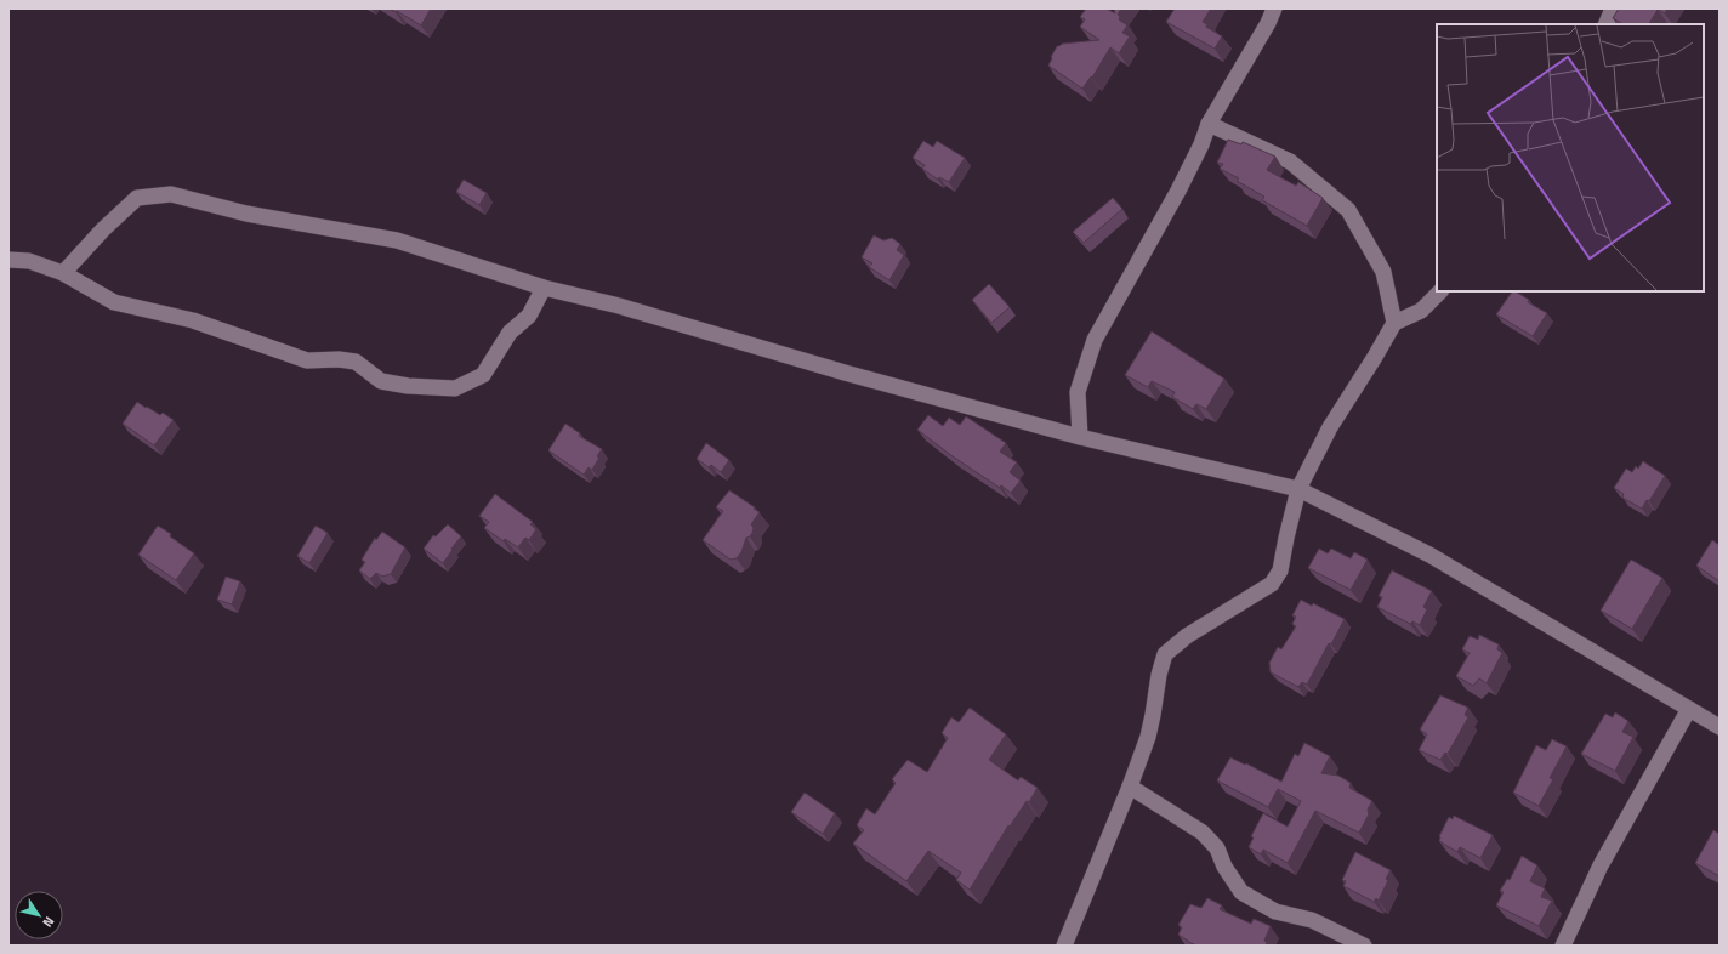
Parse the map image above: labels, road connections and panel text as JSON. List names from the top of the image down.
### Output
{
  "north": "bottom right"
}
